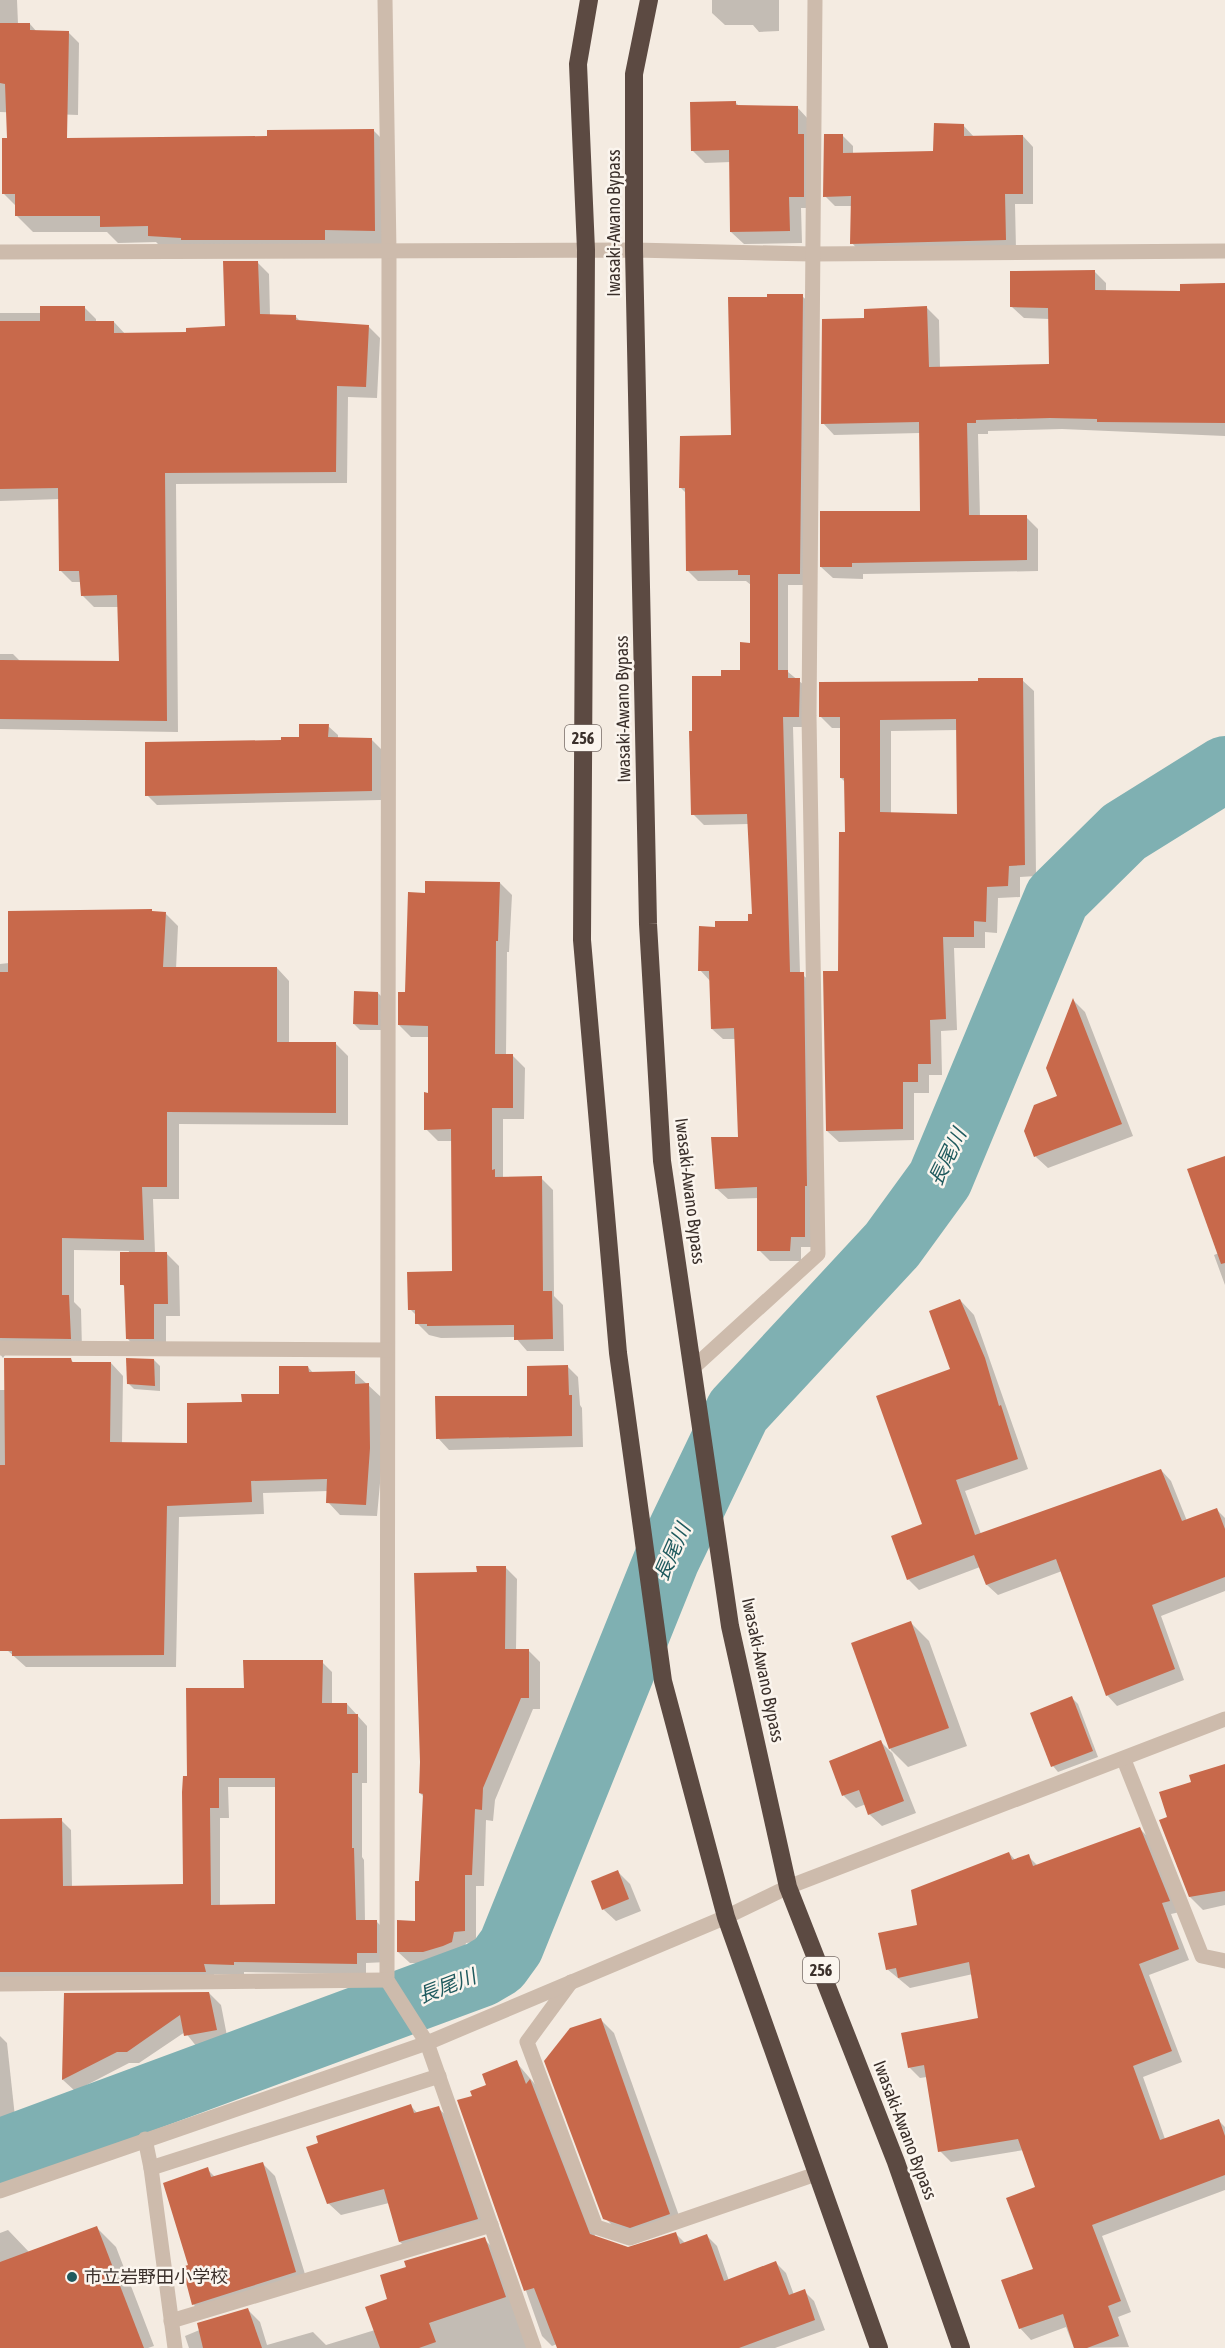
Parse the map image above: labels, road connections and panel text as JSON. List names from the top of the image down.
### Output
{
  "streets": {
    "highway": ["Iwasaki-Awano Bypass", "256"]
  },
  "water": ["長尾川"],
  "places": ["市立岩野田小学校"]
}
